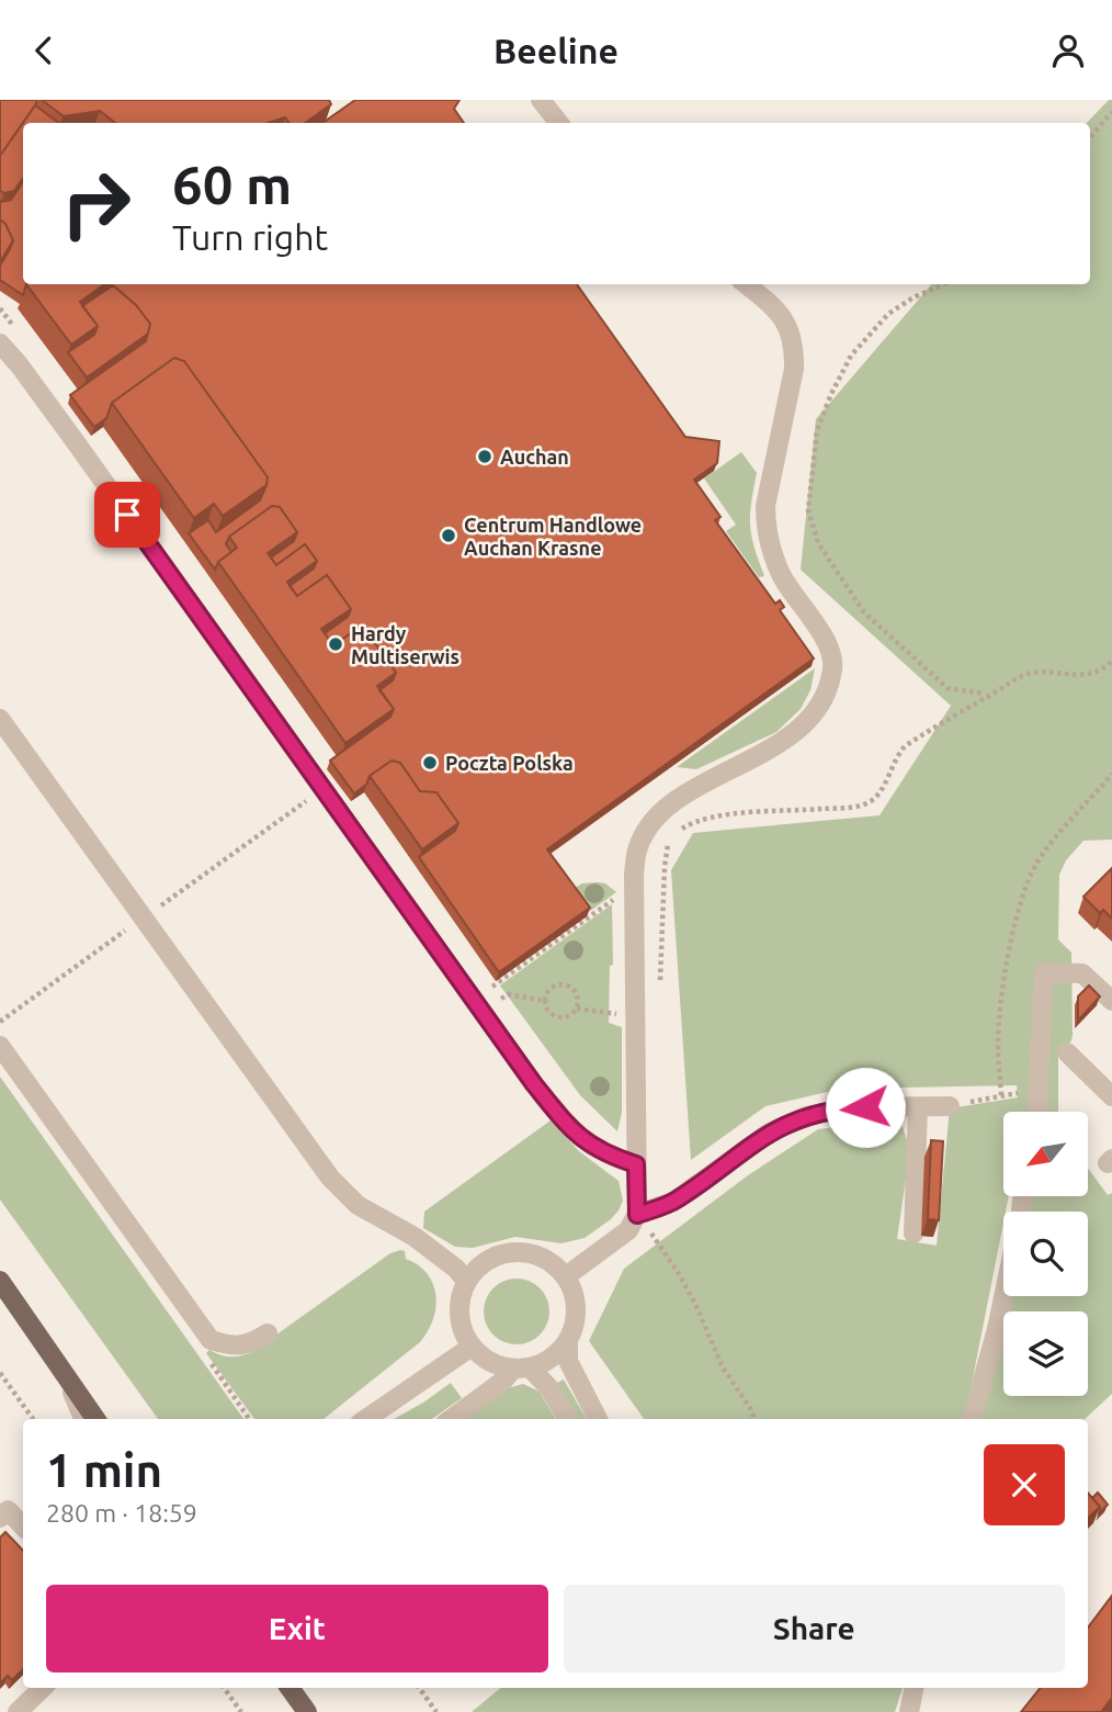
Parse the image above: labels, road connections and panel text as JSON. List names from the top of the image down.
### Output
{
  "places": [
    "Auchan",
    "Centrum Handlowe Auchan Krasne",
    "Hardy Multiserwis",
    "Poczta Polska"
  ],
  "north": "bottom left",
  "page": {
    "header": "Beeline",
    "turn": ["60 m", "Turn right"],
    "heading": ["1 min", "280 m · 18:59"],
    "buttons": ["Exit", "Share"]
  }
}
